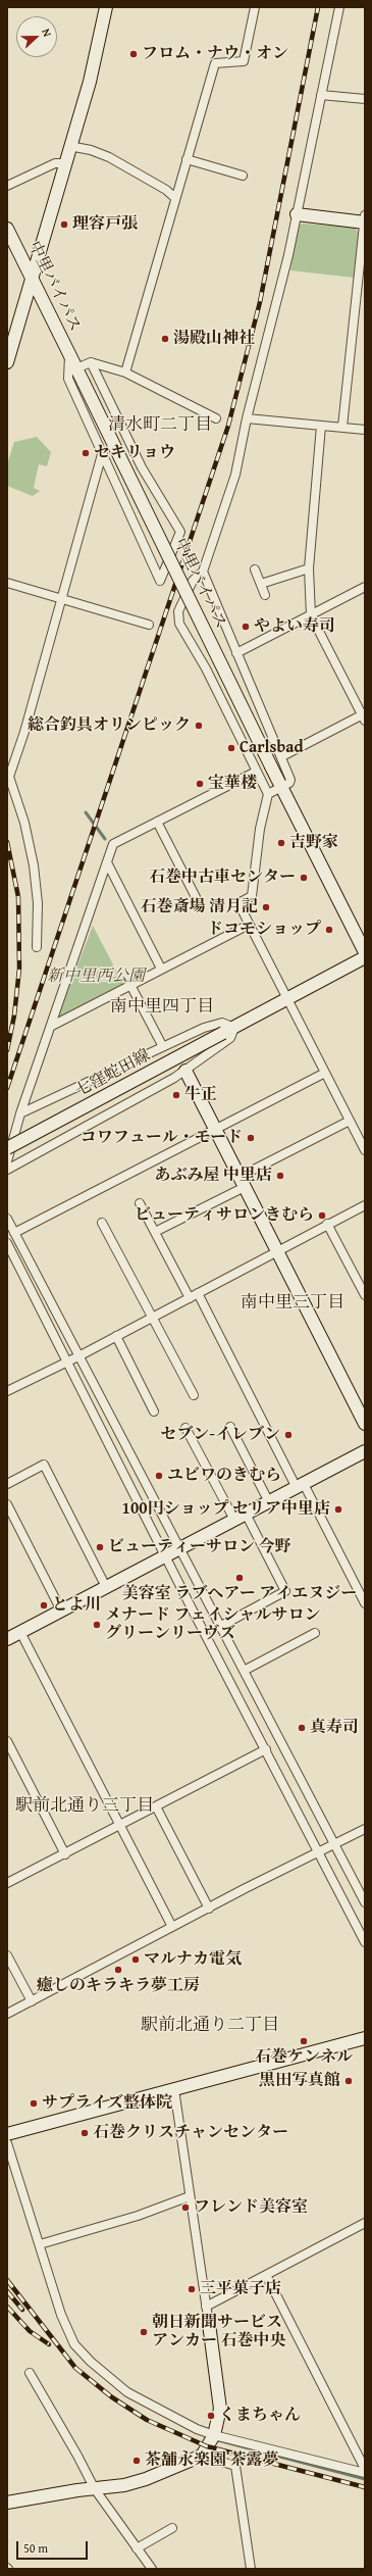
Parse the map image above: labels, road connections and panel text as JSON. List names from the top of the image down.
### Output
{
  "streets": {
    "street": ["中里バイパス", "七窪蛇田線"]
  },
  "districts": [
    "清水町二丁目",
    "南中里四丁目",
    "南中里三丁目",
    "駅前北通り三丁目",
    "駅前北通り二丁目"
  ],
  "parks": ["新中里西公園"],
  "places": [
    "フロム・ナウ・オン",
    "理容戸張",
    "湯殿山神社",
    "セキリョウ",
    "やよい寿司",
    "総合釣具オリンピック",
    "Carlsbad",
    "宝華楼",
    "吉野家",
    "石巻中古車センター",
    "石巻斎場 清月記",
    "ドコモショップ",
    "牛正",
    "コワフュール・モード",
    "あぶみ屋 中里店",
    "ビューティサロンきむら",
    "セブン-イレブン",
    "ユビワのきむら",
    "100円ショップ セリア中里店",
    "ビューティーサロン 今野",
    "美容室 ラブヘアー アイエヌジー",
    "とよ川",
    "メナード フェイシャルサロン グリーンリーヴズ",
    "真寿司",
    "マルナカ電気",
    "癒しのキラキラ夢工房",
    "石巻ケンネル",
    "黒田写真館",
    "サプライズ整体院",
    "石巻クリスチャンセンター",
    "フレンド美容室",
    "三平菓子店",
    "朝日新聞サービス アンカー 石巻中央",
    "くまちゃん",
    "茶舗永楽園 茶露夢"
  ],
  "scale_bar": "50 m",
  "north": "right"
}
